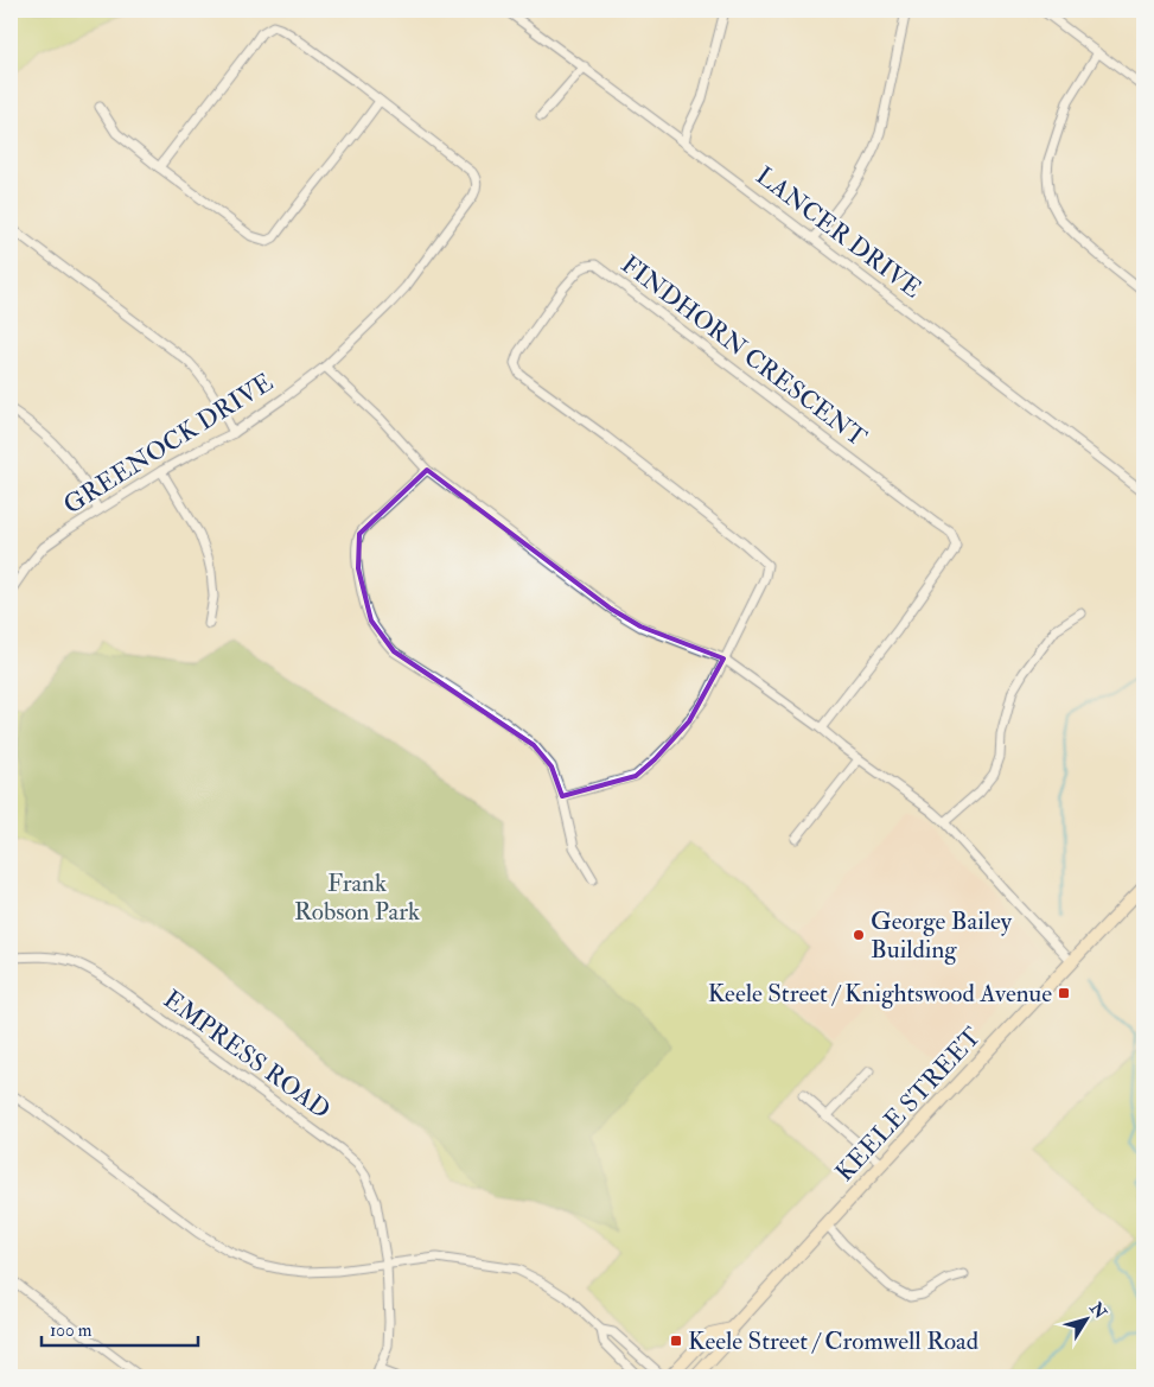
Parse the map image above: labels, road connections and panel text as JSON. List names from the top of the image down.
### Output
{
  "streets": {
    "main road": ["KEELE STREET"],
    "street": [
      "LANCER DRIVE",
      "FINDHORN CRESCENT",
      "GREENOCK DRIVE",
      "EMPRESS ROAD"
    ]
  },
  "parks": ["Frank Robson Park"],
  "places": {
    "other": ["George Bailey Building"],
    "transit": ["Keele Street / Knightswood Avenue", "Keele Street / Cromwell Road"]
  },
  "scale_bar": "100 m",
  "north": "top right"
}
